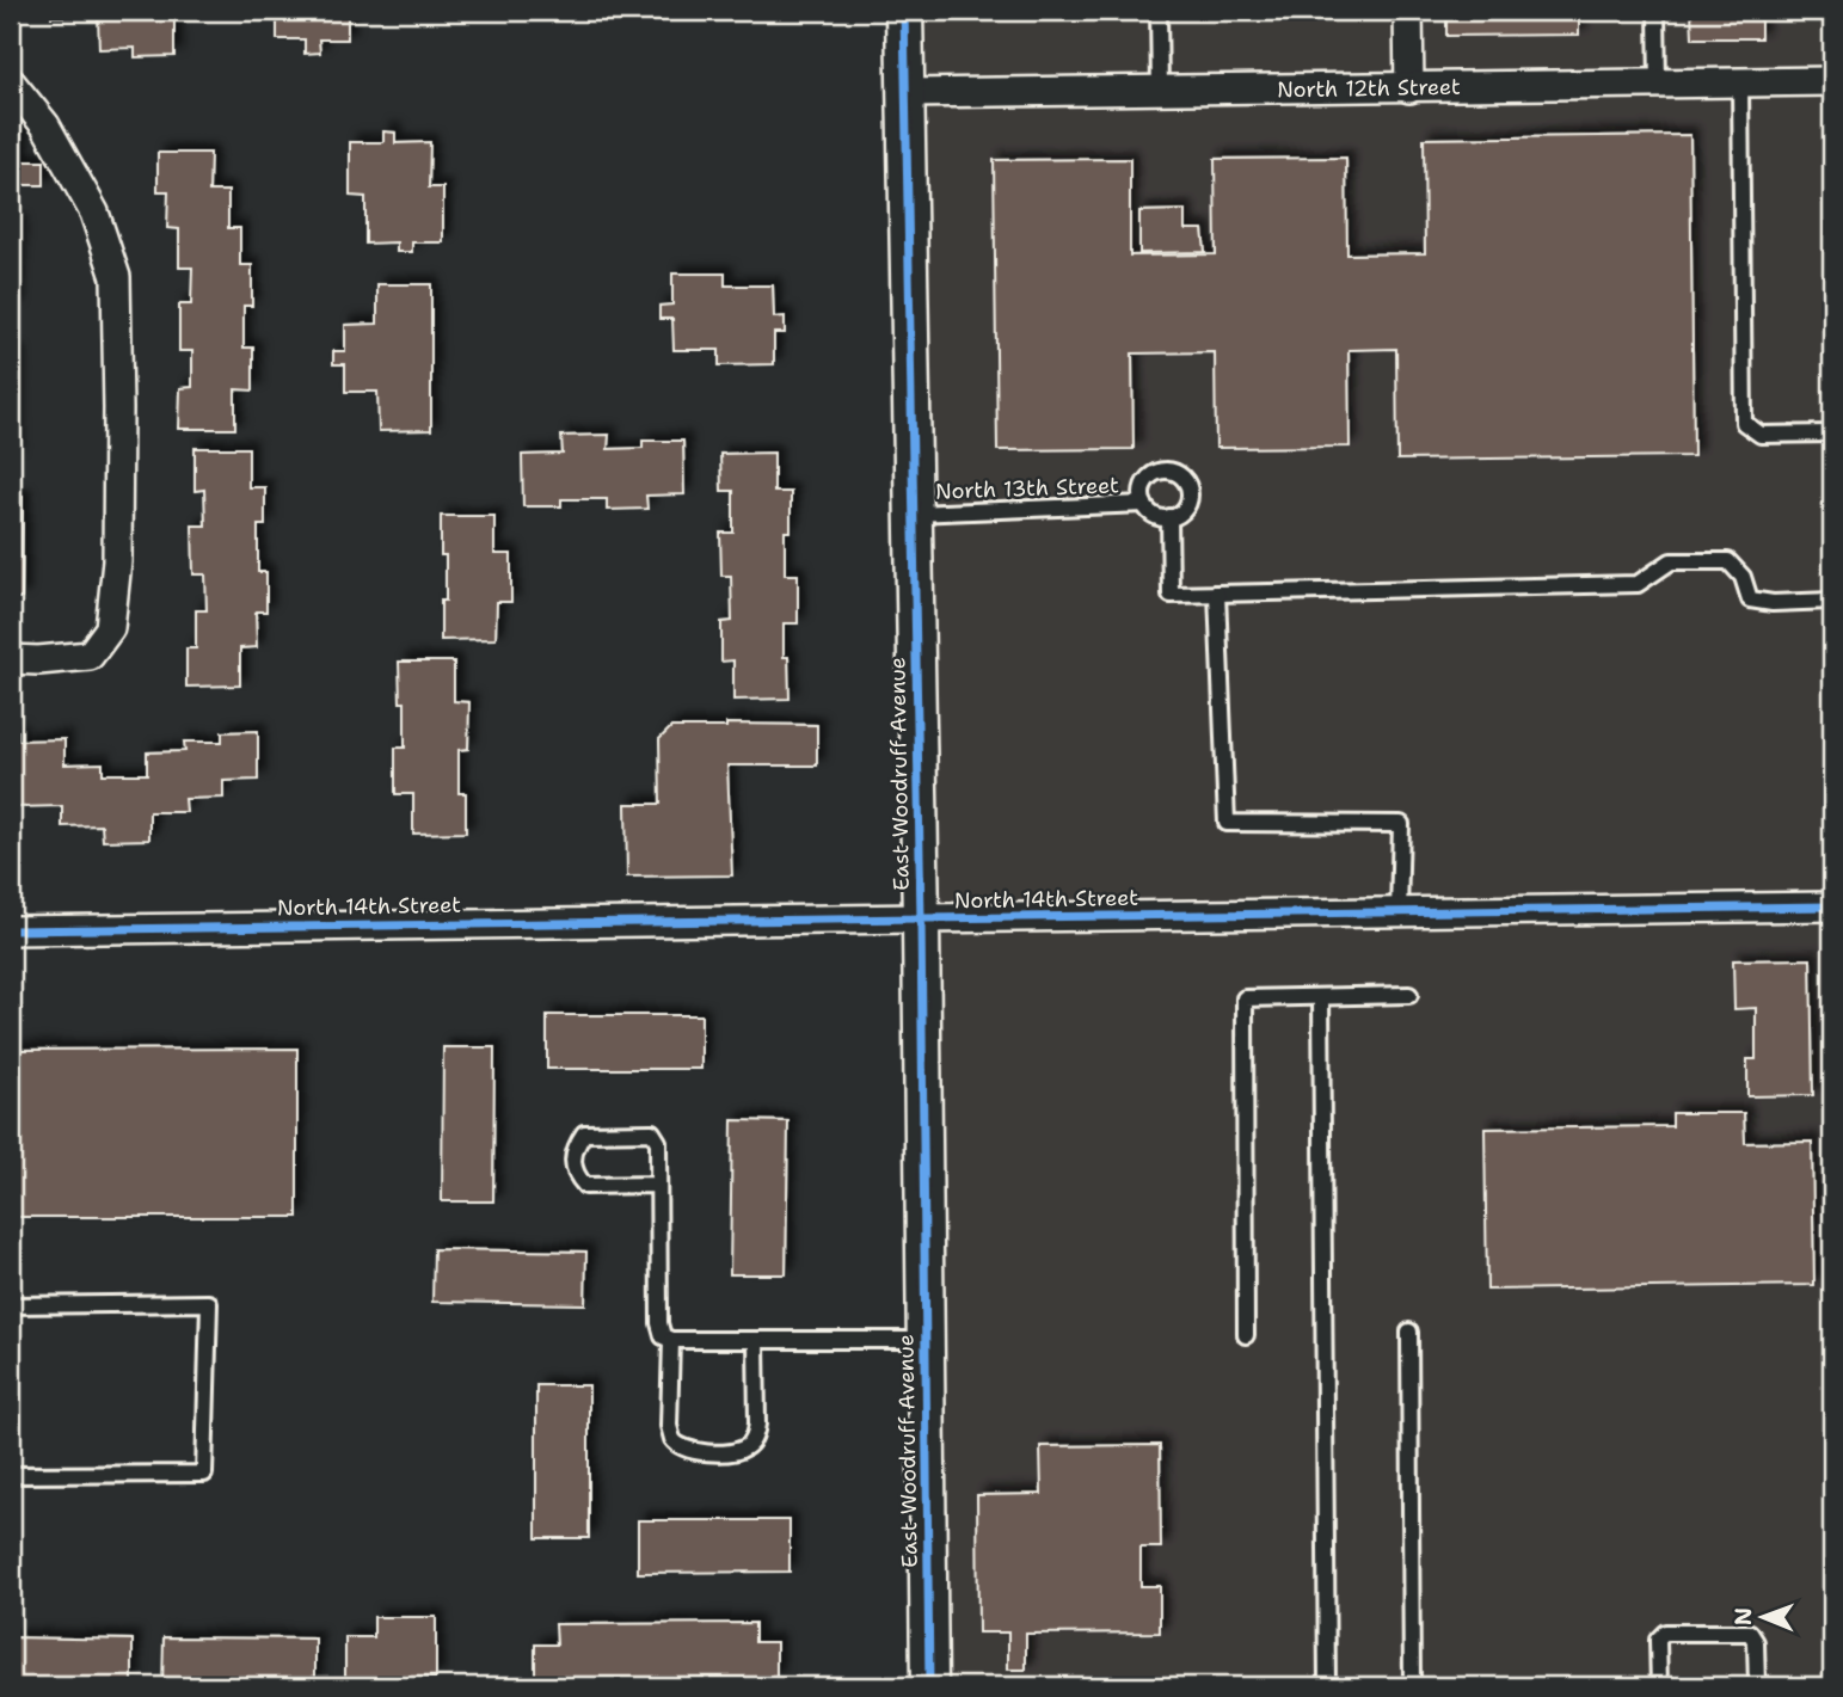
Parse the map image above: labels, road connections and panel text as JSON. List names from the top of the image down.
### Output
{
  "streets": {
    "street": ["North 12th Street", "East Woodruff Avenue", "North 14th Street"],
    "lane": ["North 13th Street"]
  },
  "crossings": [
    ["North 12th Street", "East Woodruff Avenue"],
    ["North 13th Street", "East Woodruff Avenue"],
    ["East Woodruff Avenue", "North 14th Street"]
  ],
  "north": "left"
}
